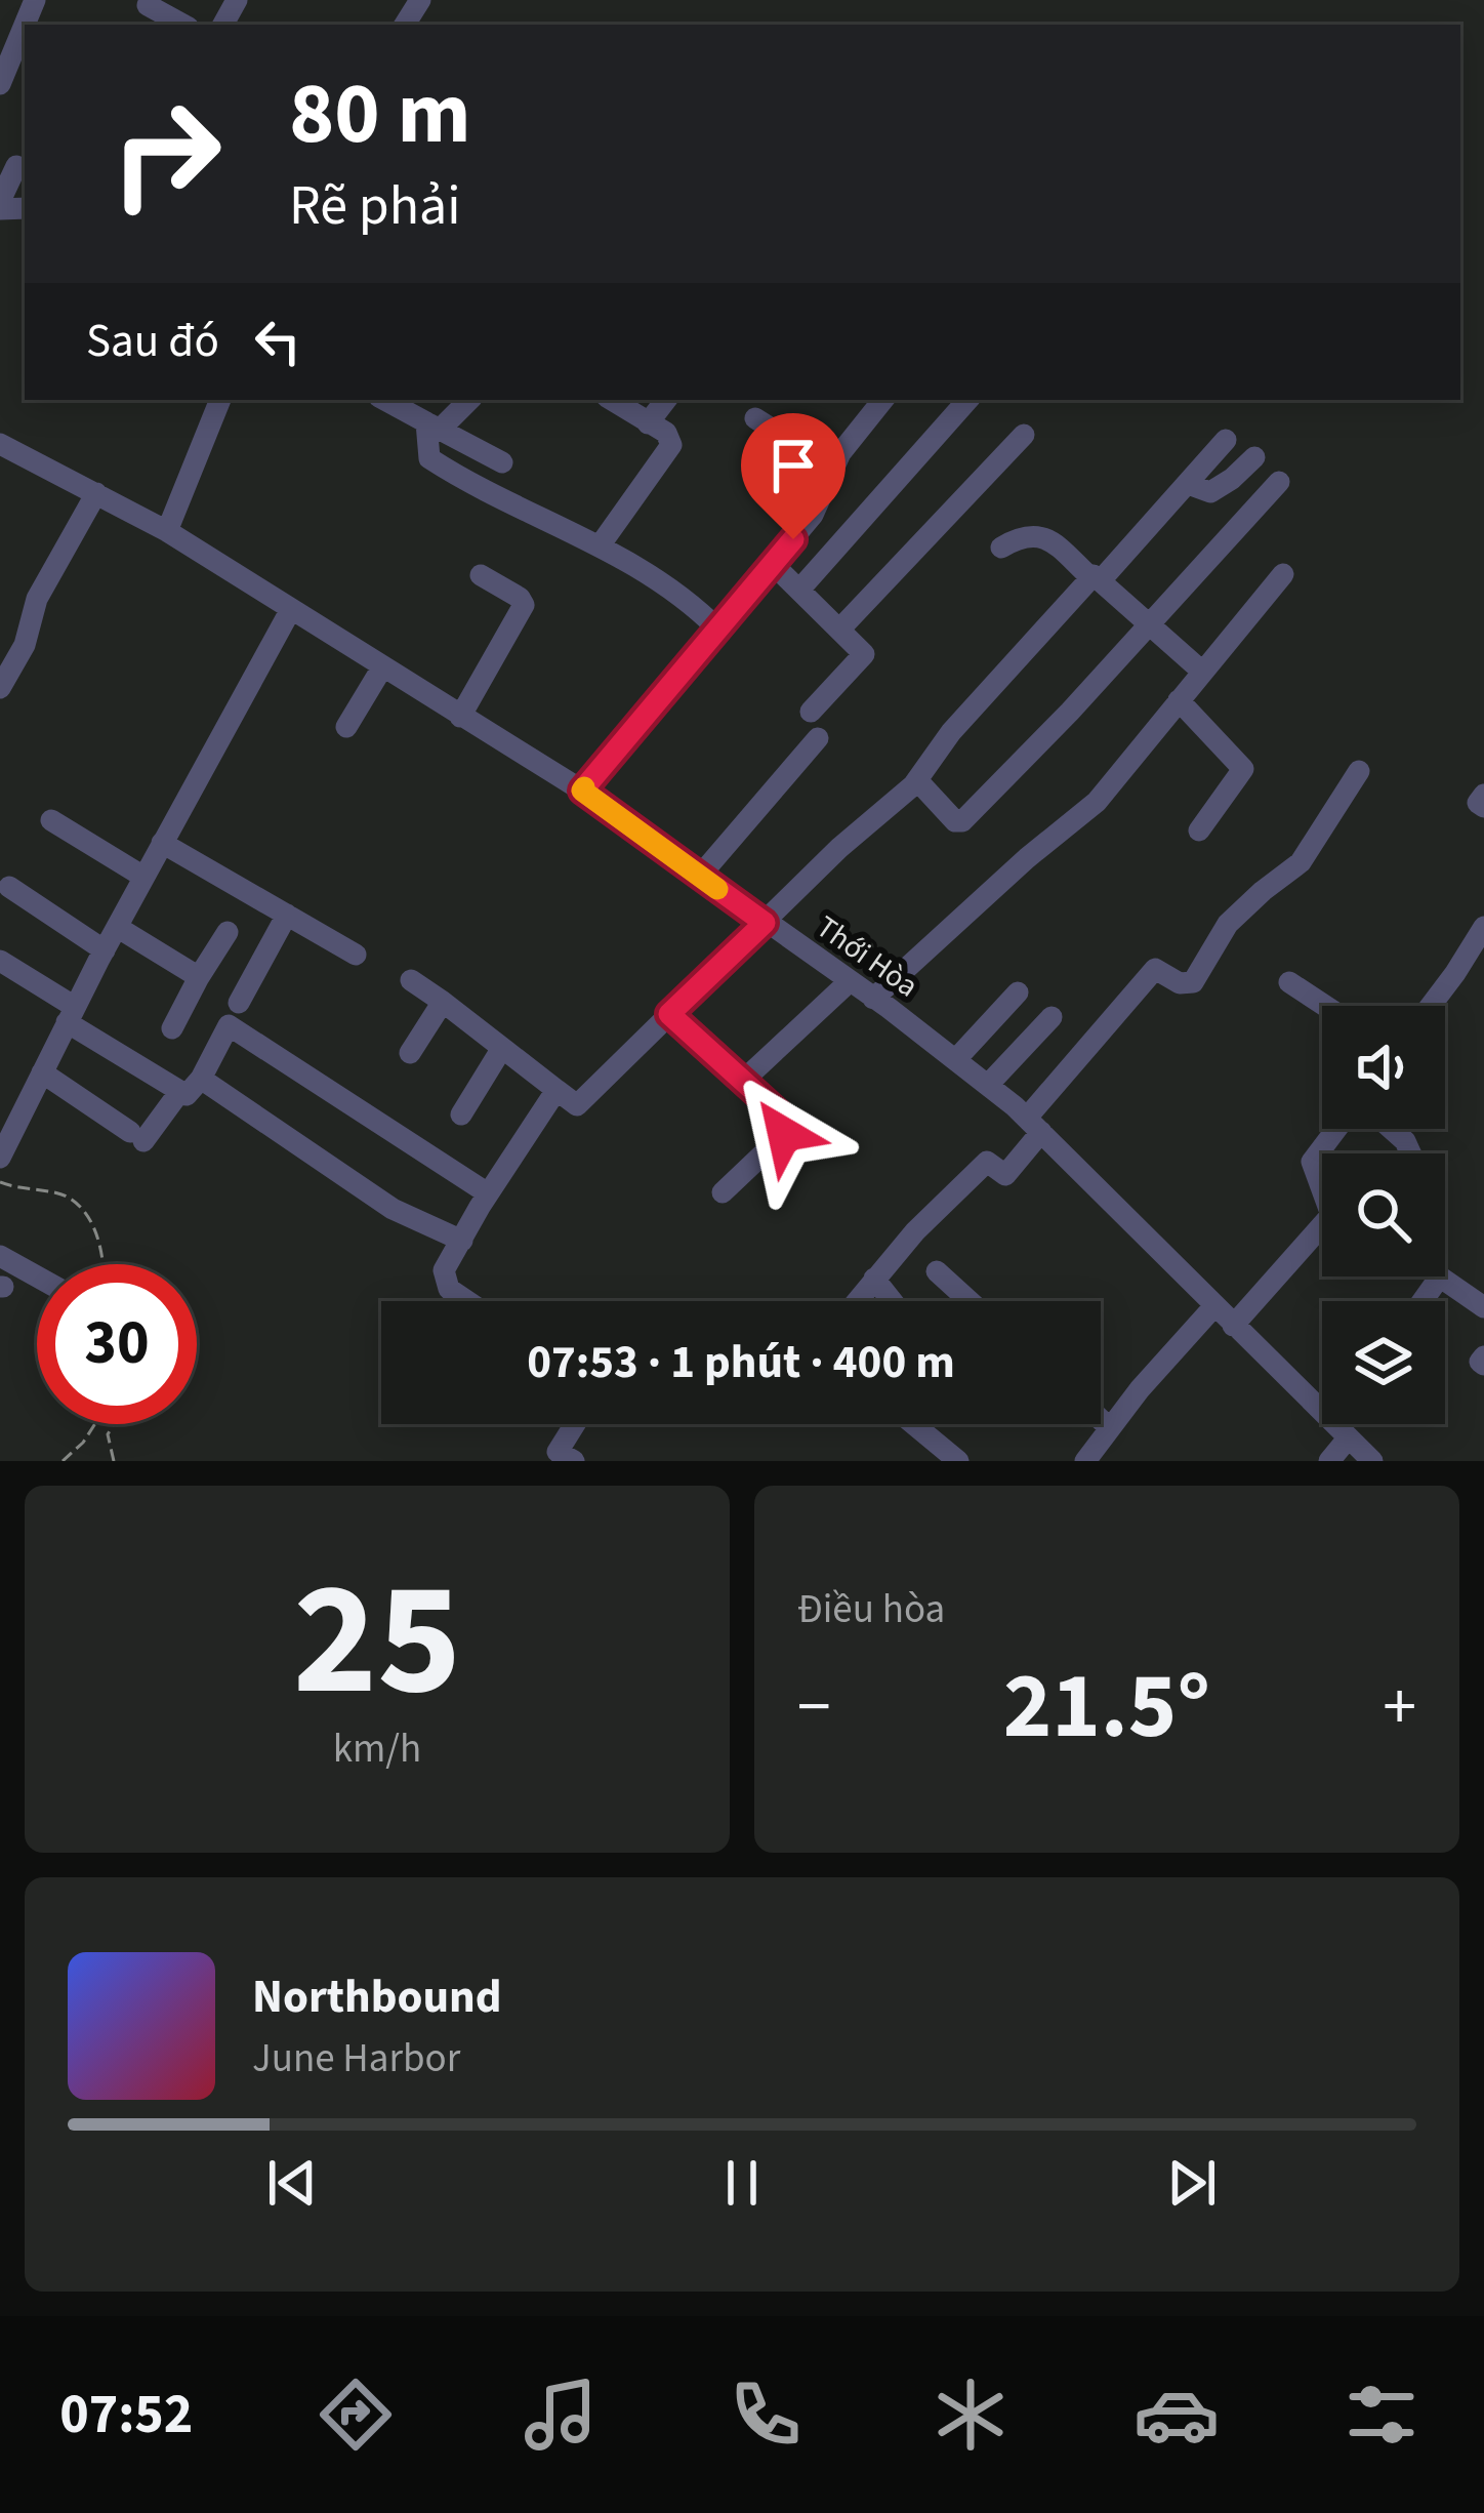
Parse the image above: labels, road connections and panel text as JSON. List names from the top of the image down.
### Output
{
  "streets": {
    "street": ["Thới Hòa"]
  },
  "page": {
    "turn": ["80 m", "Rẽ phải"],
    "then": "Sau đó",
    "limit": "30",
    "trip": "07:53 · 1 phút · 400 m",
    "tile": [
      ["25", "km/h"],
      "Điều hòa"
    ],
    "heat": ["−", "21.5°", "+"],
    "song": ["Northbound", "June Harbor"],
    "tabs": "07:52"
  }
}
